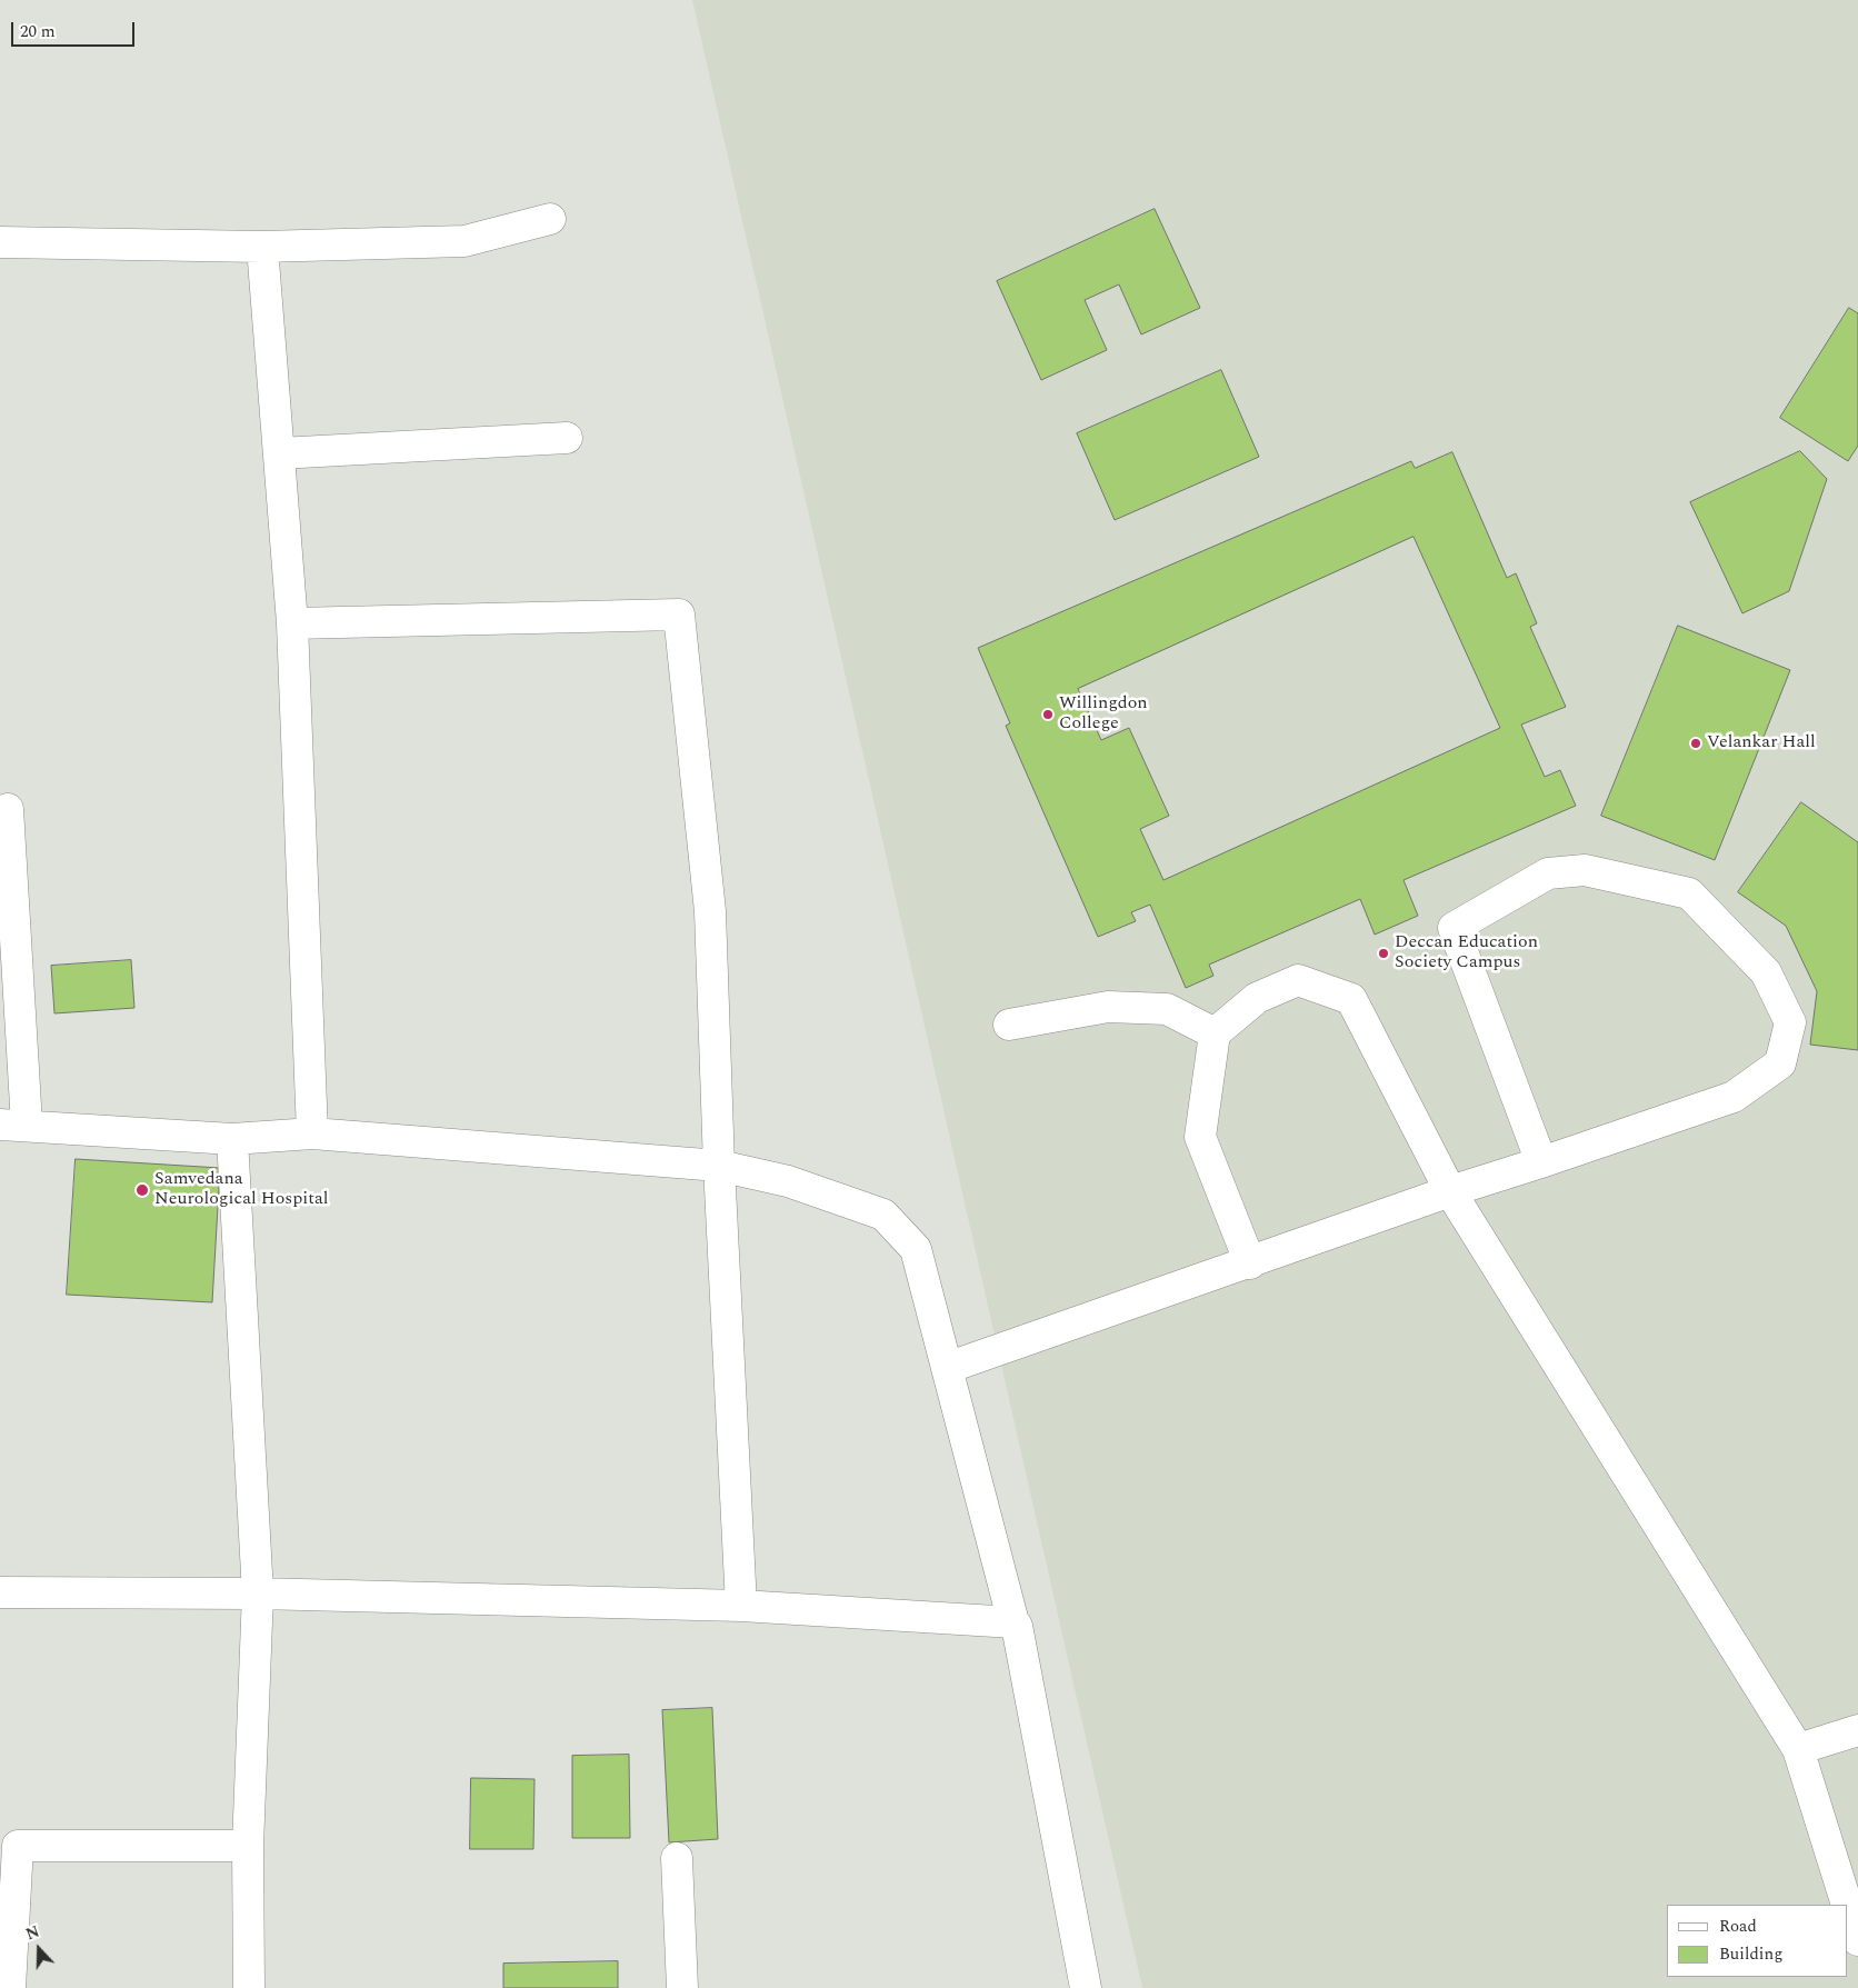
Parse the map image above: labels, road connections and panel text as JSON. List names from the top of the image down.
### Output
{
  "places": [
    "Willingdon College",
    "Velankar Hall",
    "Deccan Education Society Campus",
    "Samvedana Neurological Hospital"
  ],
  "legend": ["Road", "Building"],
  "scale_bar": "20 m",
  "north": "top"
}
